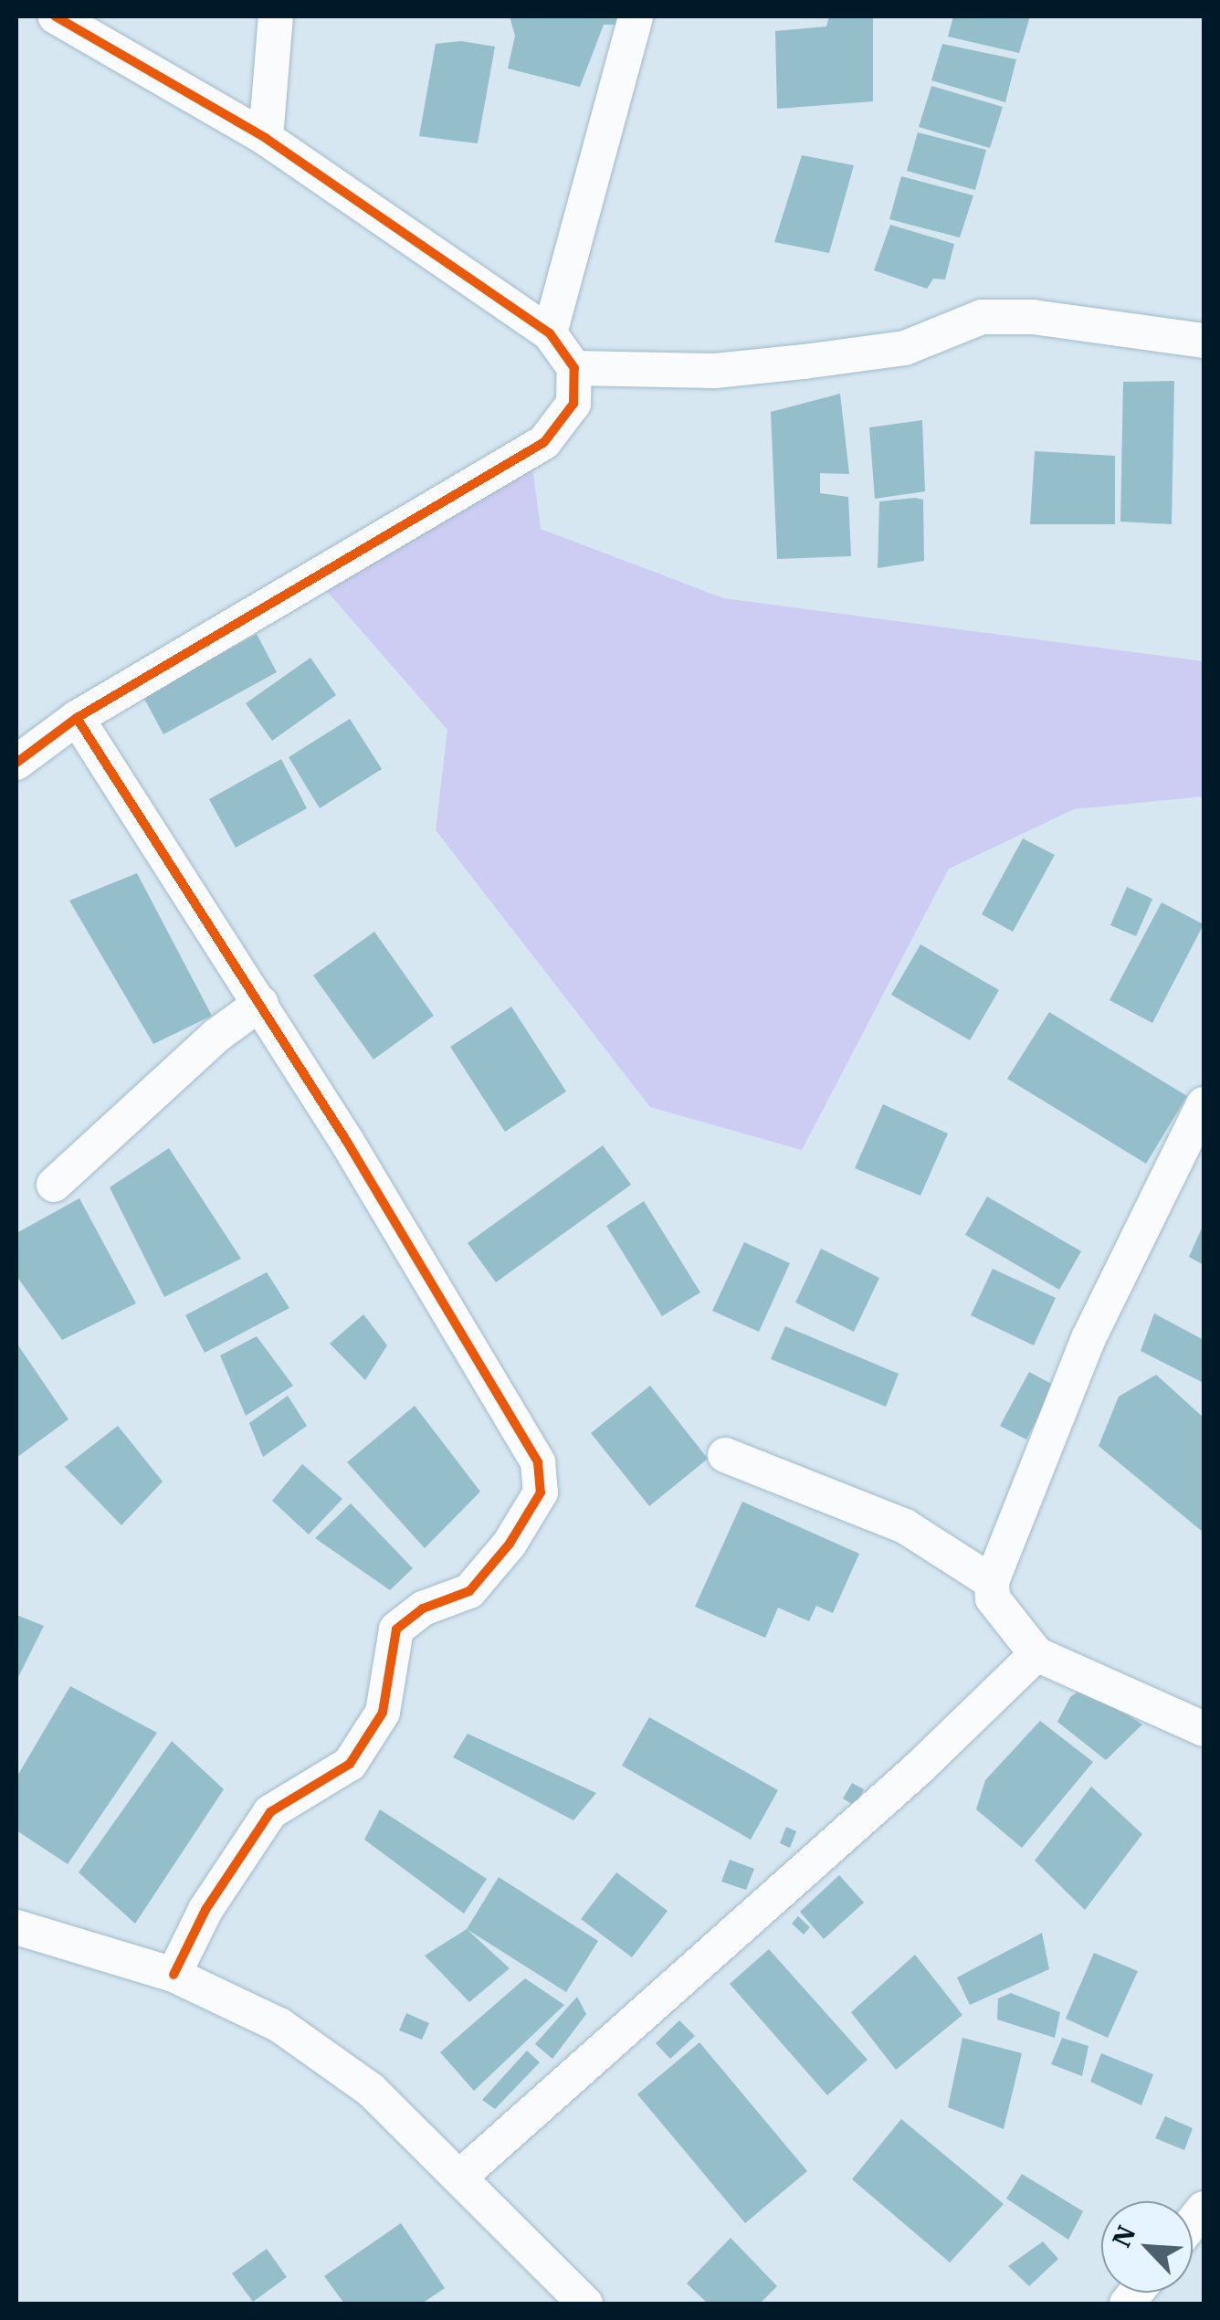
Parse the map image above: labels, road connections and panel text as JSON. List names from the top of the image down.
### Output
{
  "north": "top left"
}
